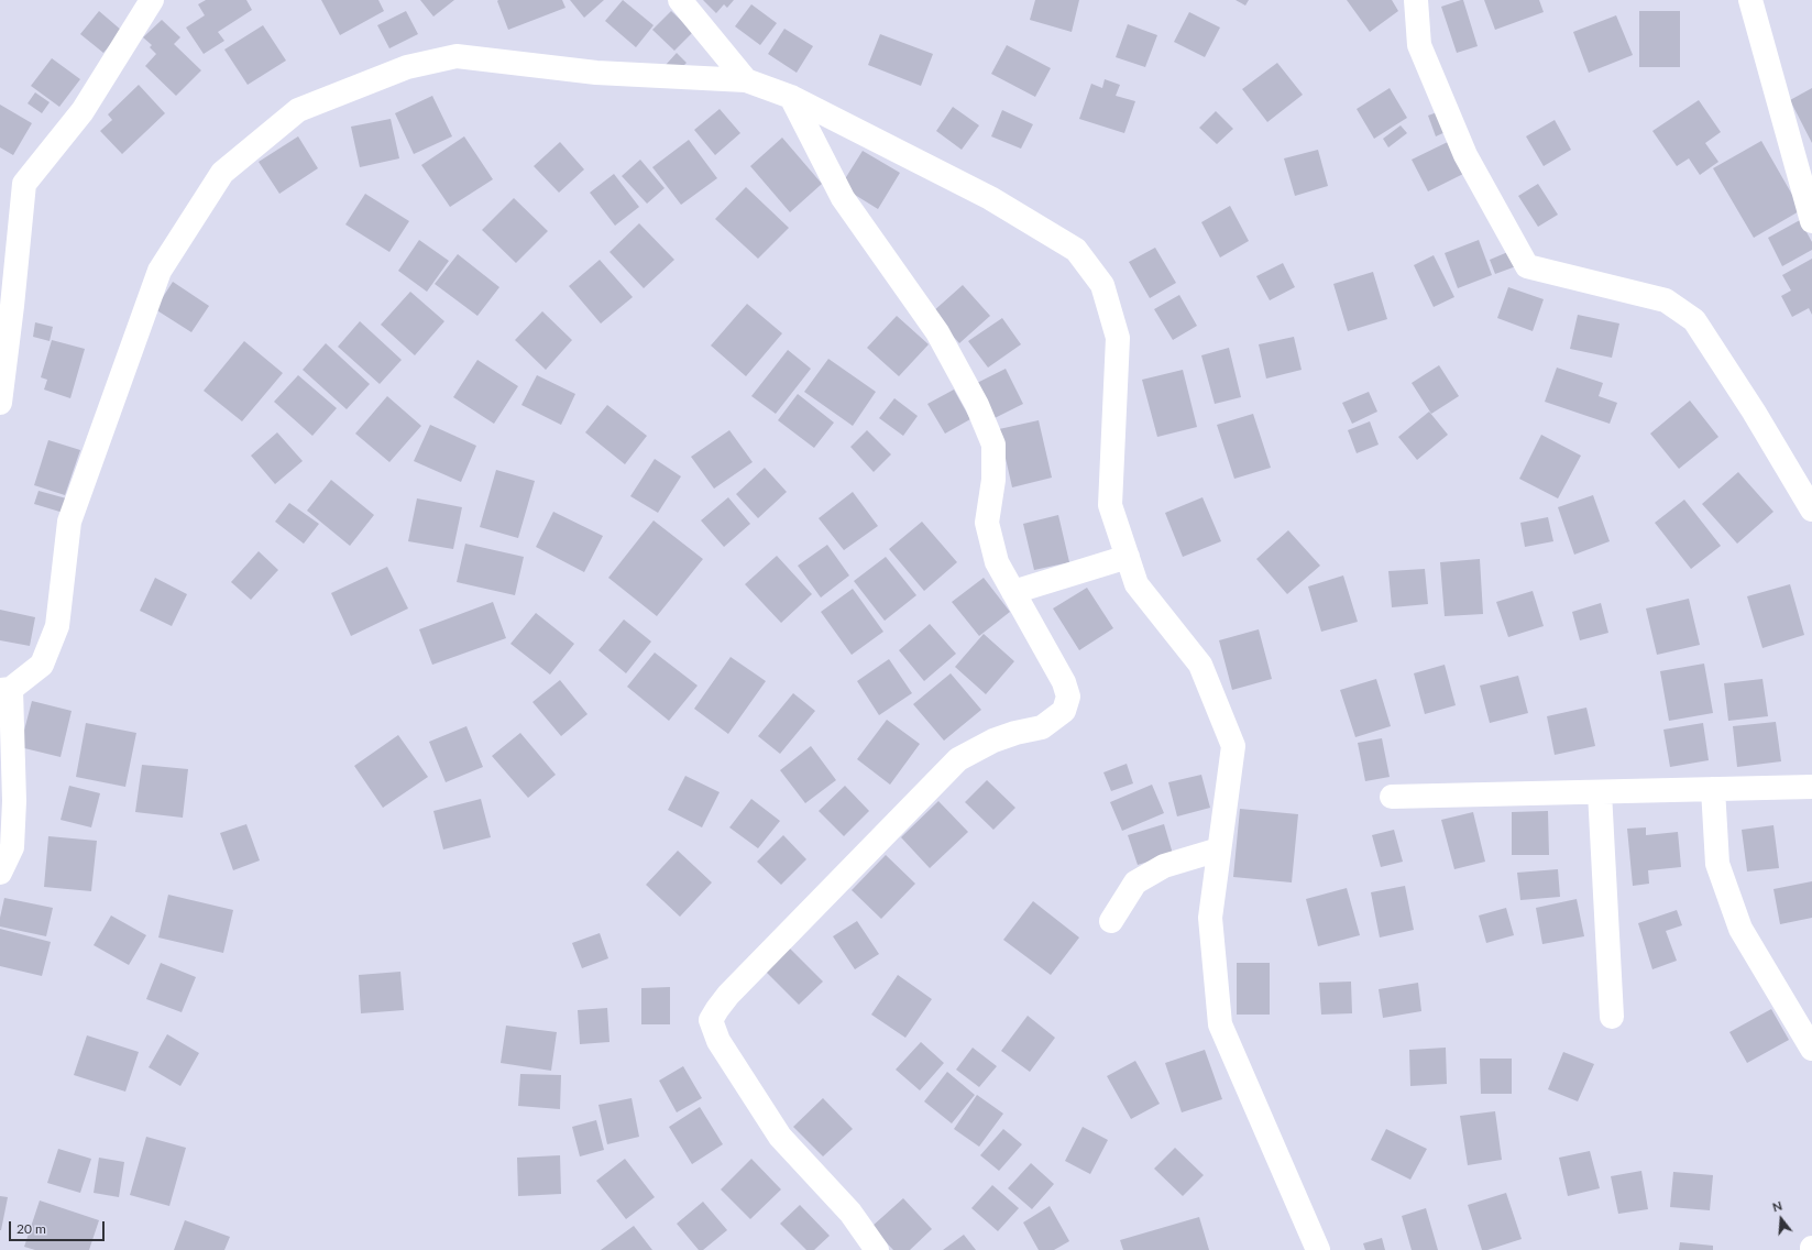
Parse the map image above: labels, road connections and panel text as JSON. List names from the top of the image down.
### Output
{
  "scale_bar": "20 m",
  "north": "top"
}
